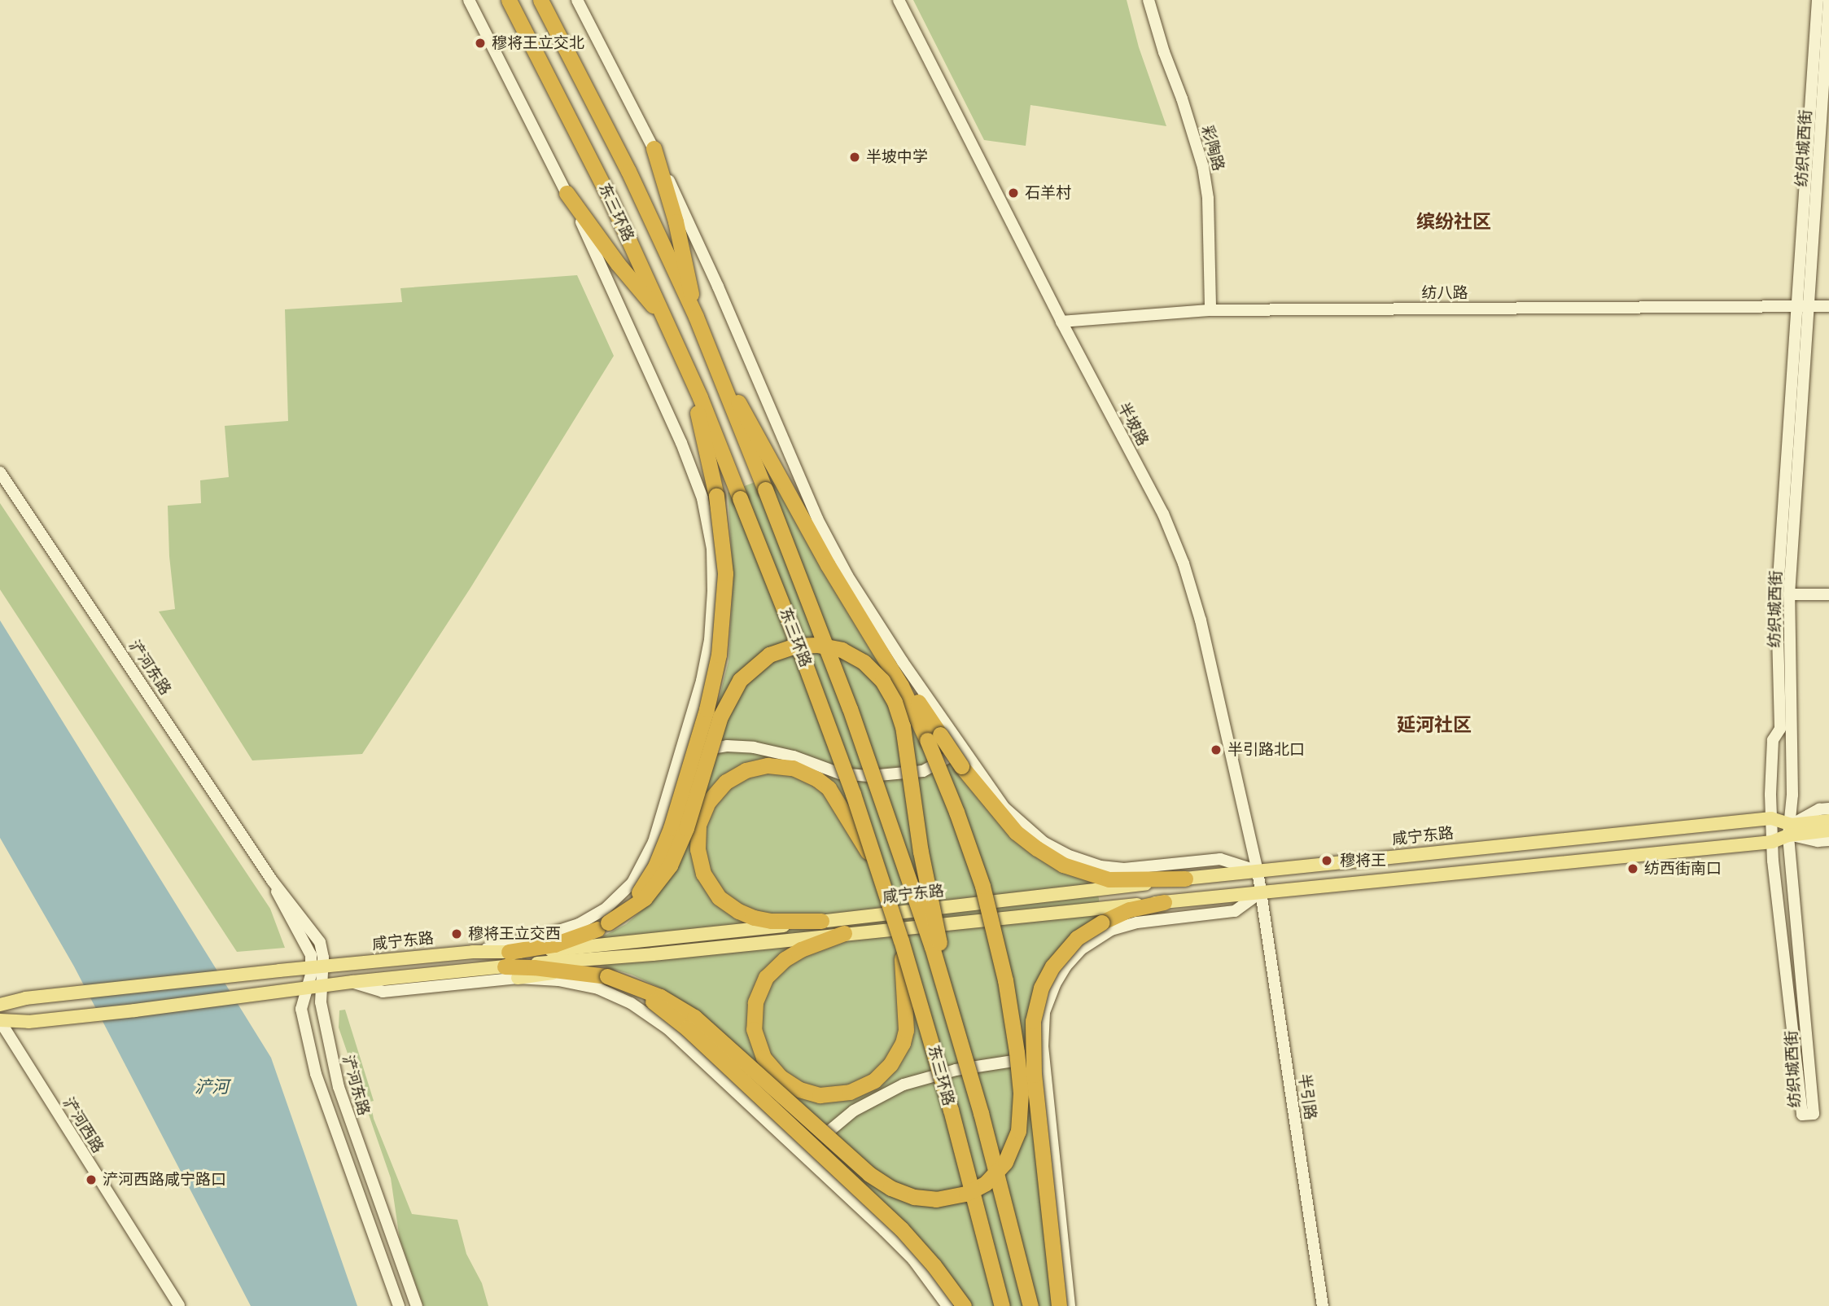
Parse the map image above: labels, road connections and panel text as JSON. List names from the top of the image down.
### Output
{
  "streets": {
    "highway": ["东三环路"],
    "main road": ["咸宁东路"],
    "street": [
      "彩陶路",
      "纺织城西街",
      "纺八路",
      "半坡路",
      "浐河东路",
      "半引路",
      "浐河西路"
    ]
  },
  "crossings": [
    ["彩陶路", "纺八路"],
    ["纺织城西街", "纺八路"],
    ["纺织城西街", "咸宁东路"],
    ["纺八路", "半坡路"],
    ["半坡路", "咸宁东路"],
    ["半坡路", "半引路"],
    ["浐河东路", "咸宁东路"],
    ["咸宁东路", "半引路"],
    ["咸宁东路", "浐河西路"]
  ],
  "districts": ["缤纷社区", "延河社区"],
  "water": ["浐河"],
  "places": [
    "穆将王立交北",
    "半坡中学",
    "石羊村",
    "半引路北口",
    "穆将王",
    "纺西街南口",
    "穆将王立交西",
    "浐河西路咸宁路口"
  ]
}
